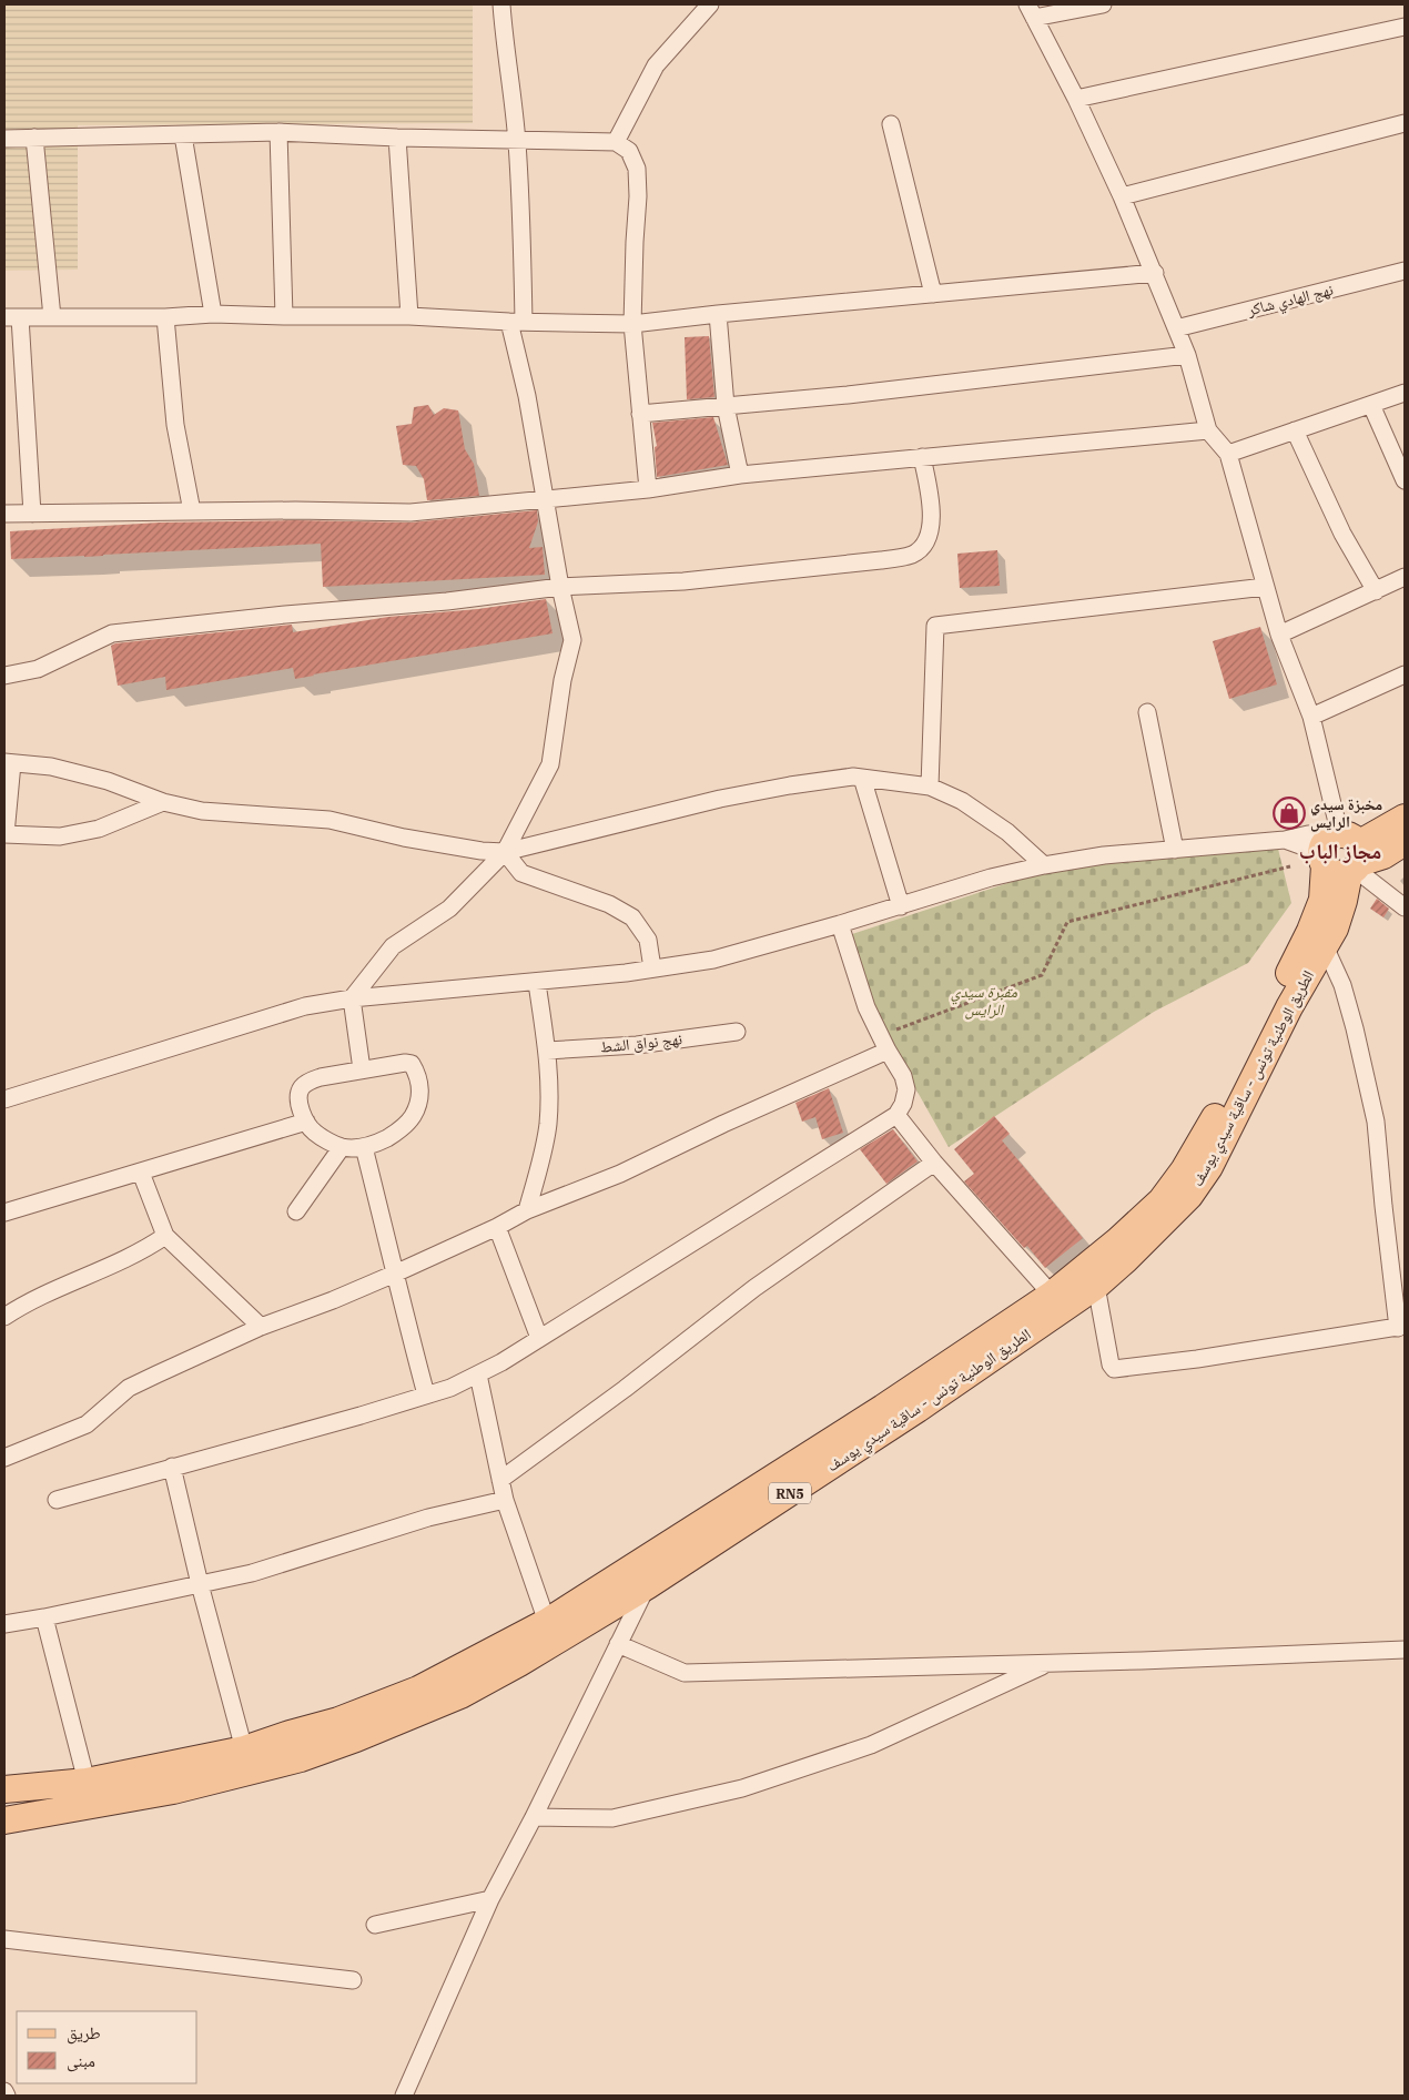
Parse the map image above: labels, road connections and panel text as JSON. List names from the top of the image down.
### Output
{
  "streets": {
    "main road": ["الطريق الوطنية تونس - ساقية سيدي يوسف", "RN5"],
    "street": ["نهج الهادي شاكر", "نهج نواق الشط"]
  },
  "districts": ["مجاز الباب"],
  "parks": ["مقبرة سيدي الرايس"],
  "places": {
    "shop": ["مخبزة سيدي الرايس"]
  },
  "legend": ["طريق", "مبنى"]
}
